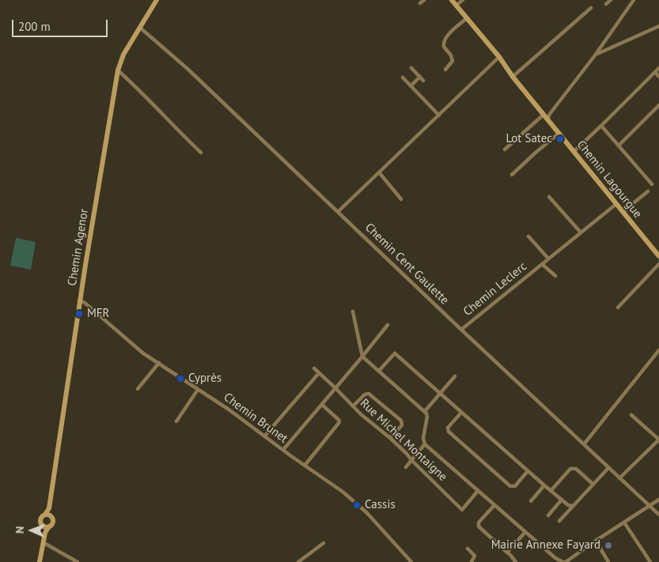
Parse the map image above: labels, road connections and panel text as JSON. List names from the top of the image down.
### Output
{
  "streets": {
    "main road": ["Chemin Lagourgue", "Chemin Agenor"],
    "street": [
      "Chemin Cent Gaulette",
      "Chemin Leclerc",
      "Chemin Brunet",
      "Rue Michel Montaigne"
    ]
  },
  "crossings": [
    ["Chemin Lagourgue", "Chemin Leclerc"],
    ["Chemin Agenor", "Chemin Cent Gaulette"],
    ["Chemin Agenor", "Chemin Brunet"],
    ["Chemin Cent Gaulette", "Chemin Leclerc"]
  ],
  "places": [
    "Lot Satec",
    "MFR",
    "Cyprès",
    "Cassis",
    "Mairie Annexe Fayard"
  ],
  "scale_bar": "200 m",
  "north": "left"
}
